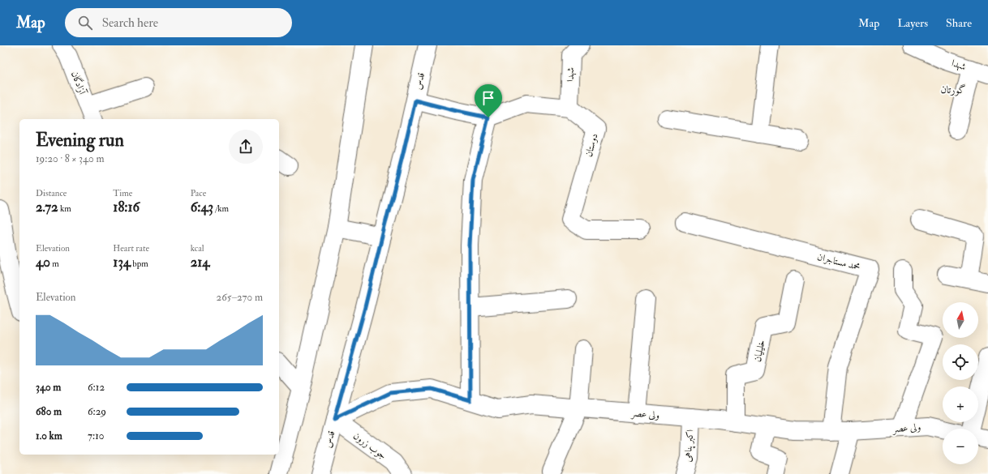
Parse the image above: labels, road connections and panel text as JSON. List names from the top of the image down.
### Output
{
  "streets": {
    "street": [
      "شهدا",
      "قدس",
      "آزادگان",
      "دوستان",
      "محمد مستاجران",
      "خلیلیان",
      "ولی عصر",
      "جوب زرون",
      "اکبر پناهی"
    ]
  },
  "crossings": [
    ["شهدا", "دوستان"],
    ["قدس", "ولی عصر"],
    ["قدس", "جوب زرون"],
    ["محمد مستاجران", "ولی عصر"],
    ["خلیلیان", "ولی عصر"],
    ["ولی عصر", "جوب زرون"],
    ["ولی عصر", "اکبر پناهی"]
  ],
  "districts": ["گورتان"],
  "north": "top",
  "page": {
    "header": "Map",
    "search": "Search here",
    "nav": ["Map", "Layers", "Share"],
    "heading": ["Evening run", "19:20 · 8 × 340 m"],
    "stats": [
      ["Distance", "2.72 km"],
      ["Time", "18:16"],
      ["Pace", "6:43 /km"],
      ["Elevation", "40 m"],
      ["Heart rate", "134 bpm"],
      ["kcal", "214"]
    ],
    "chart": ["Elevation", "265–270 m"],
    "map_buttons": ["+", "−"],
    "list": [
      {
        "name": "340 m",
        "note": "6:12"
      },
      {
        "name": "680 m",
        "note": "6:29"
      },
      {
        "name": "1.0 km",
        "note": "7:10"
      }
    ]
  }
}
